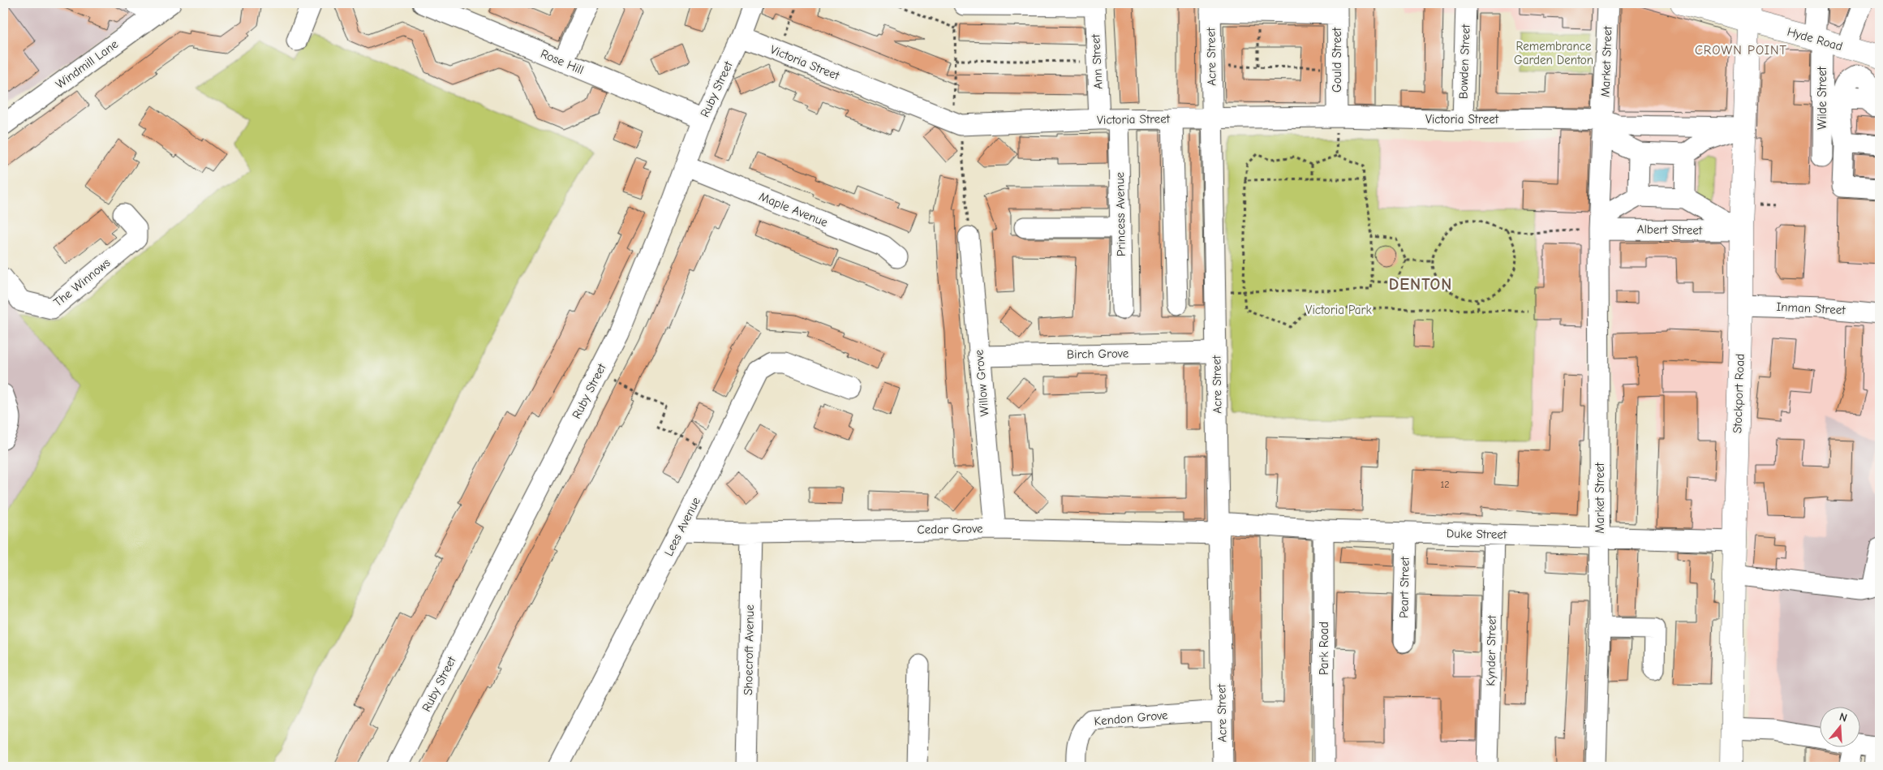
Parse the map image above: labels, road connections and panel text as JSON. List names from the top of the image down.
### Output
{
  "streets": {
    "main road": ["Hyde Road", "Stockport Road"],
    "street": [
      "Acre Street",
      "Gould Street",
      "Rose Hill",
      "Ann Street",
      "Bowden Street",
      "Market Street",
      "Victoria Street",
      "Windmill Lane",
      "Ruby Street",
      "Wilde Street",
      "Maple Avenue",
      "Princess Avenue",
      "Albert Street",
      "The Winnows",
      "Inman Street",
      "Birch Grove",
      "Willow Grove",
      "Lees Avenue",
      "Cedar Grove",
      "Duke Street",
      "Peart Street",
      "Park Road",
      "Shoecroft Avenue",
      "Kynder Street",
      "Kendon Grove"
    ]
  },
  "crossings": [
    ["Hyde Road", "Wilde Street"],
    ["Hyde Road", "Stockport Road"],
    ["Acre Street", "Victoria Street"],
    ["Acre Street", "Birch Grove"],
    ["Acre Street", "Cedar Grove"],
    ["Acre Street", "Duke Street"],
    ["Acre Street", "Kendon Grove"],
    ["Gould Street", "Victoria Street"],
    ["Rose Hill", "Ruby Street"],
    ["Ann Street", "Victoria Street"],
    ["Ann Street", "Princess Avenue"],
    ["Bowden Street", "Victoria Street"],
    ["Market Street", "Victoria Street"],
    ["Market Street", "Albert Street"],
    ["Market Street", "Duke Street"],
    ["Victoria Street", "Ruby Street"],
    ["Victoria Street", "Princess Avenue"],
    ["Ruby Street", "Maple Avenue"],
    ["Albert Street", "Stockport Road"],
    ["Inman Street", "Stockport Road"],
    ["Birch Grove", "Willow Grove"],
    ["Willow Grove", "Cedar Grove"],
    ["Stockport Road", "Duke Street"],
    ["Lees Avenue", "Cedar Grove"],
    ["Cedar Grove", "Duke Street"],
    ["Cedar Grove", "Shoecroft Avenue"],
    ["Duke Street", "Peart Street"],
    ["Duke Street", "Park Road"],
    ["Duke Street", "Kynder Street"]
  ],
  "districts": ["CROWN POINT", "DENTON"],
  "parks": ["Remembrance Garden Denton", "Victoria Park"],
  "house_numbers": ["12"],
  "north": "top"
}
